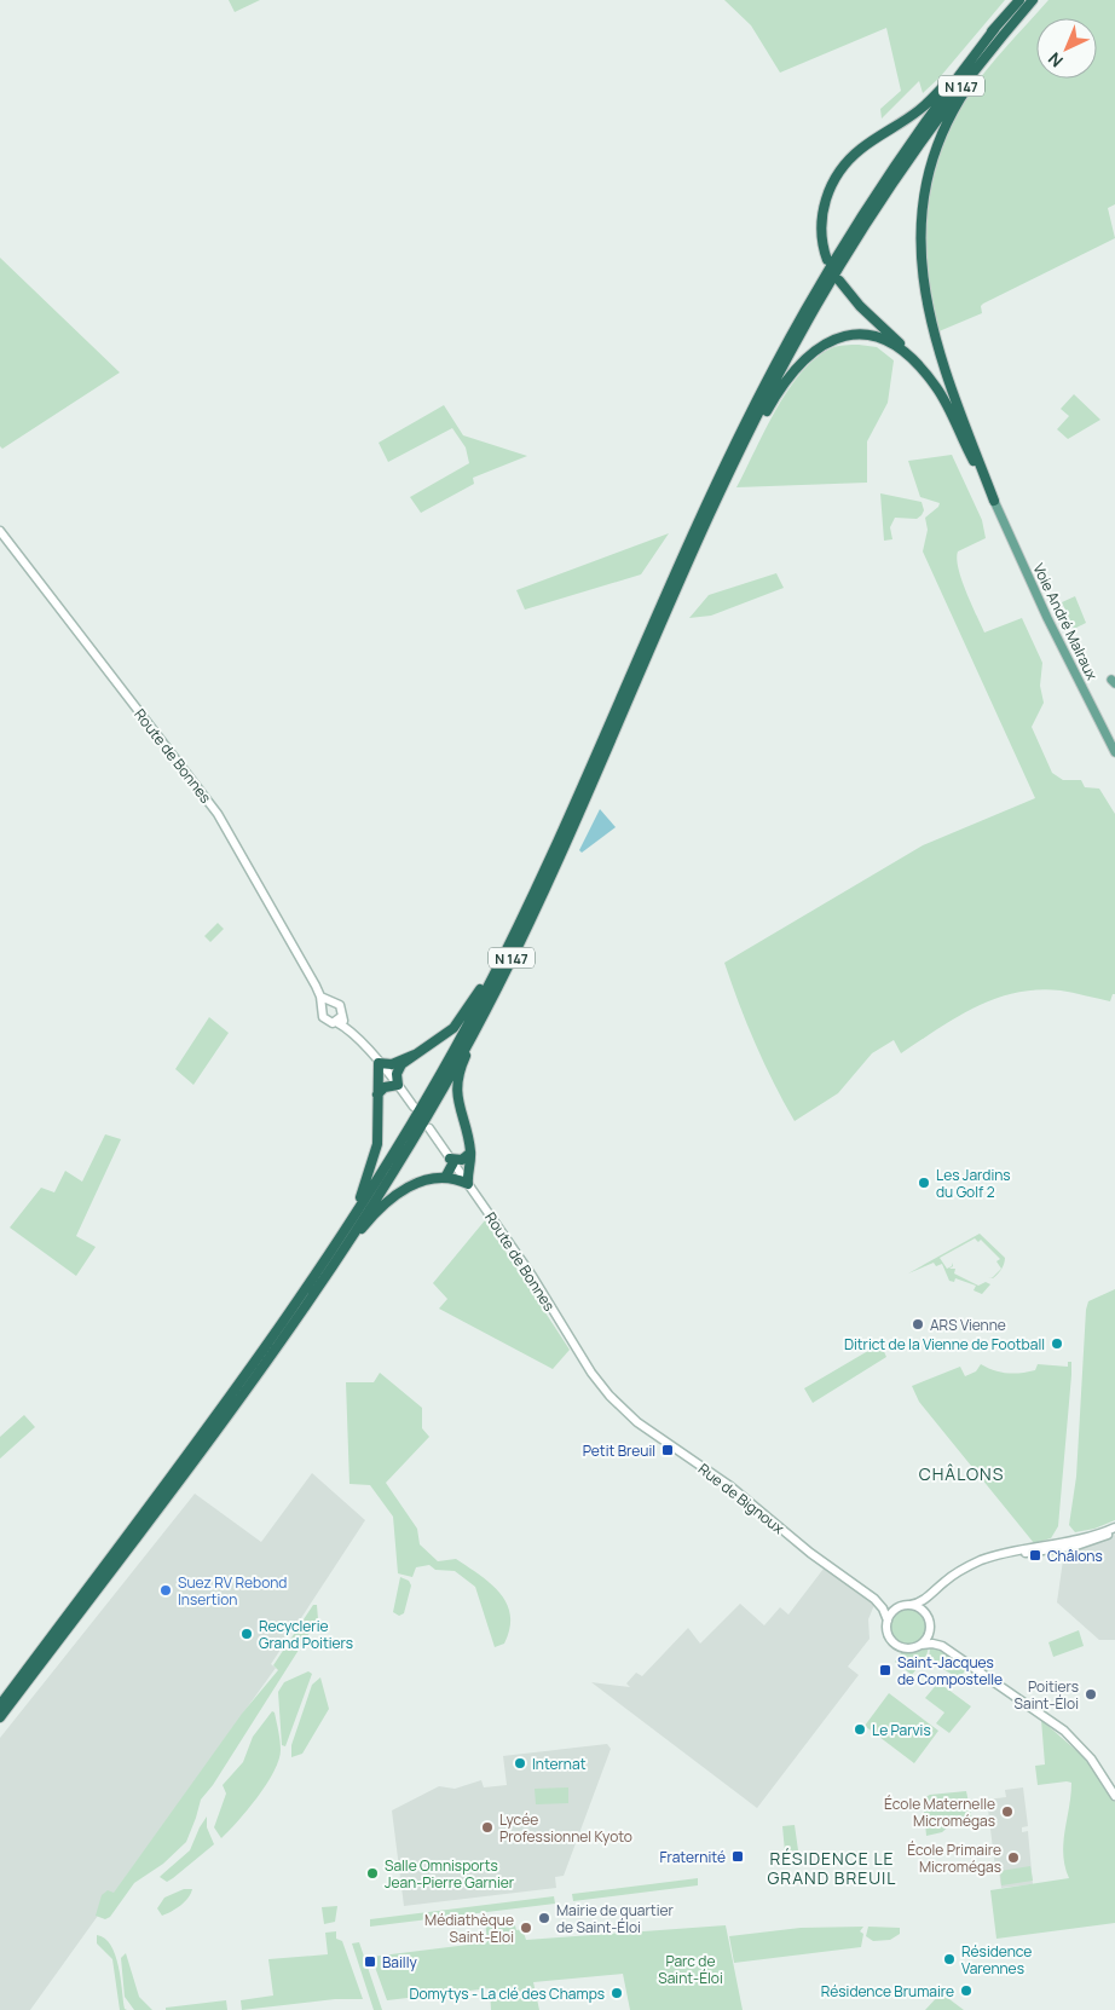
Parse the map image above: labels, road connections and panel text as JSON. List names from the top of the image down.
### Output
{
  "streets": {
    "highway": ["N 147"],
    "main road": ["Voie André Malraux"],
    "street": ["Route de Bonnes", "Rue de Bignoux"]
  },
  "crossings": [
    ["Route de Bonnes", "Rue de Bignoux"]
  ],
  "districts": ["CHÂLONS", "RÉSIDENCE LE GRAND BREUIL"],
  "parks": ["Parc de Saint-Éloi"],
  "places": {
    "other": [
      "Les Jardins du Golf 2",
      "ARS Vienne",
      "Ditrict de la Vienne de Football",
      "Suez RV Rebond Insertion",
      "Recyclerie Grand Poitiers",
      "Poitiers Saint-Éloi",
      "Le Parvis",
      "Internat",
      "École Maternelle Micromégas",
      "Lycée Professionnel Kyoto",
      "École Primaire Micromégas",
      "Salle Omnisports Jean-Pierre Garnier",
      "Mairie de quartier de Saint-Éloi",
      "Médiathèque Saint-Eloi",
      "Résidence Varennes",
      "Résidence Brumaire",
      "Domytys - La clé des Champs"
    ],
    "transit": [
      "Petit Breuil",
      "Châlons",
      "Saint-Jacques de Compostelle",
      "Fraternité",
      "Bailly"
    ]
  },
  "north": "bottom left"
}
